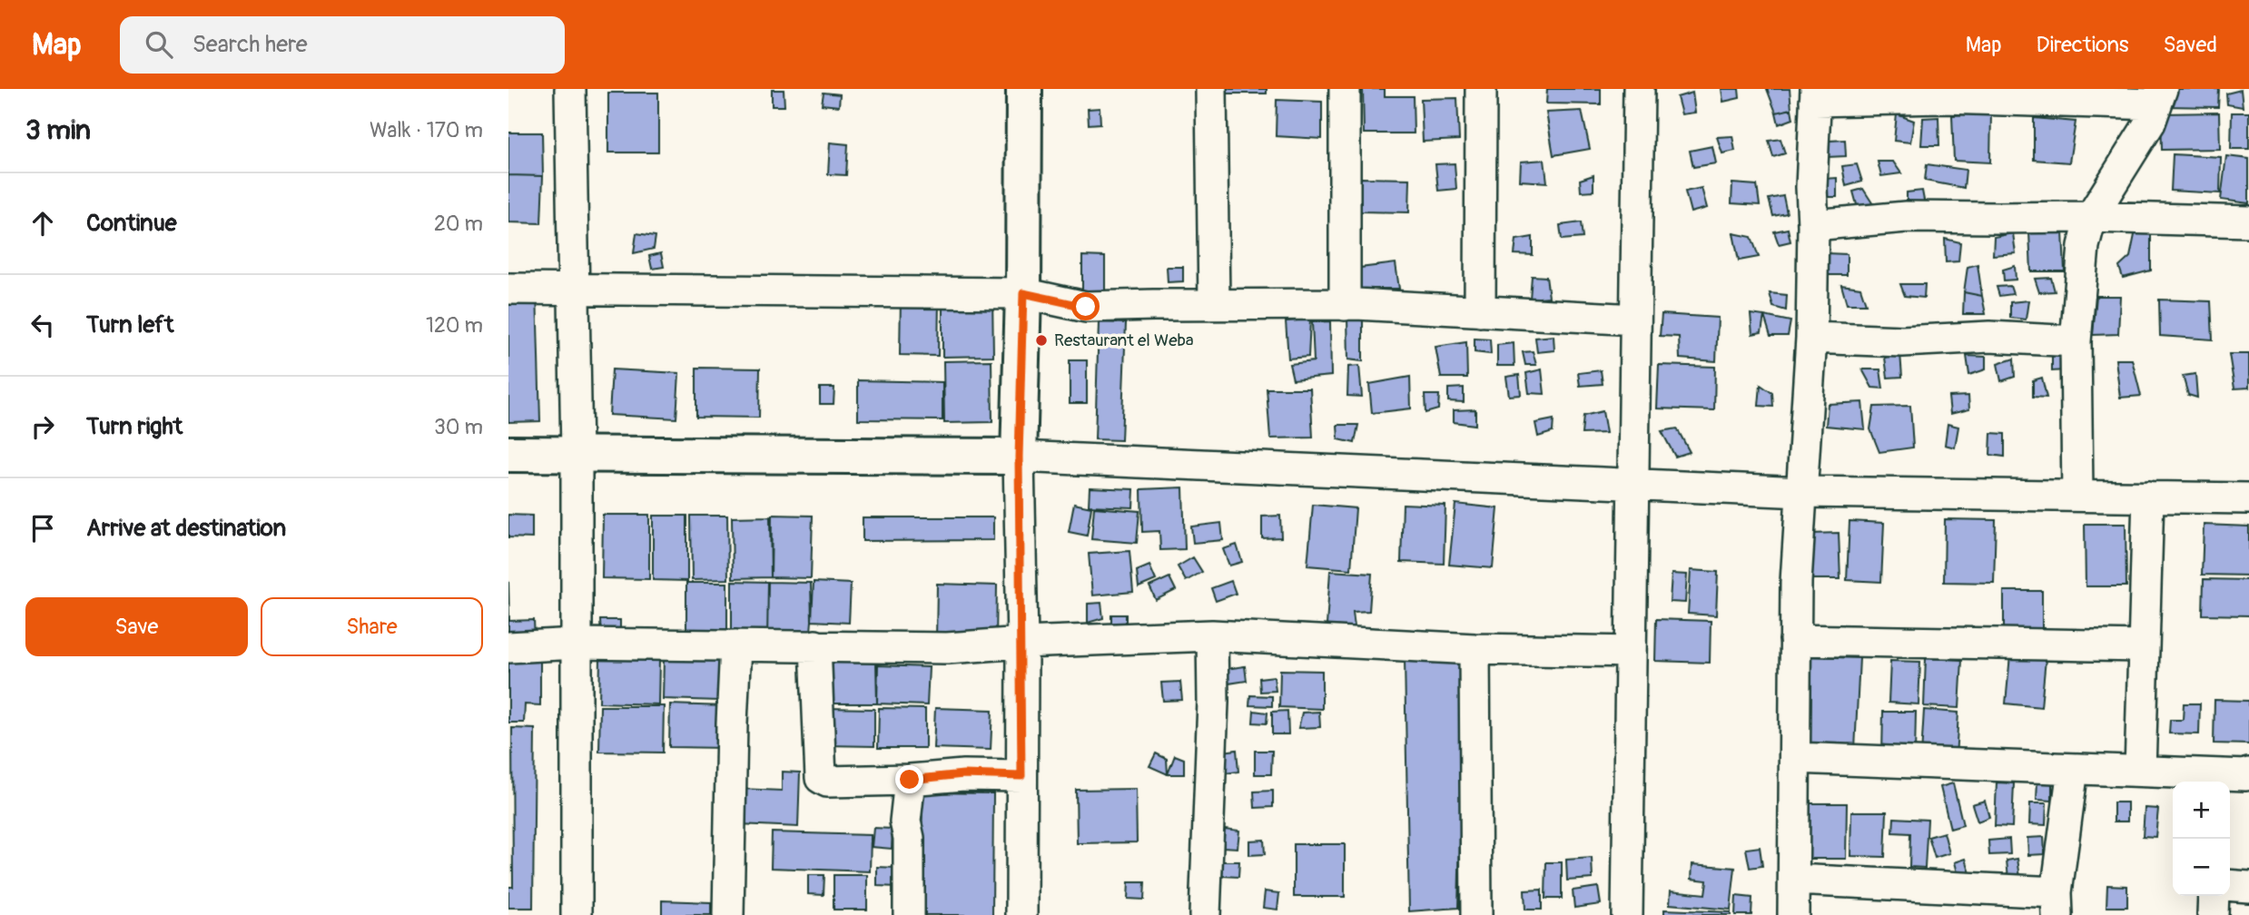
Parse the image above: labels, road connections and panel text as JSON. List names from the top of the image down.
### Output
{
  "places": ["Restaurant el Weba"],
  "page": {
    "header": "Map",
    "search": "Search here",
    "nav": ["Map", "Directions", "Saved"],
    "heading": ["3 min", "Walk · 170 m"],
    "list": [
      ["Continue", "20 m"],
      ["Turn left", "120 m"],
      ["Turn right", "30 m"],
      "Arrive at destination"
    ],
    "buttons": ["Save", "Share"],
    "map_buttons": ["+", "−"]
  }
}
